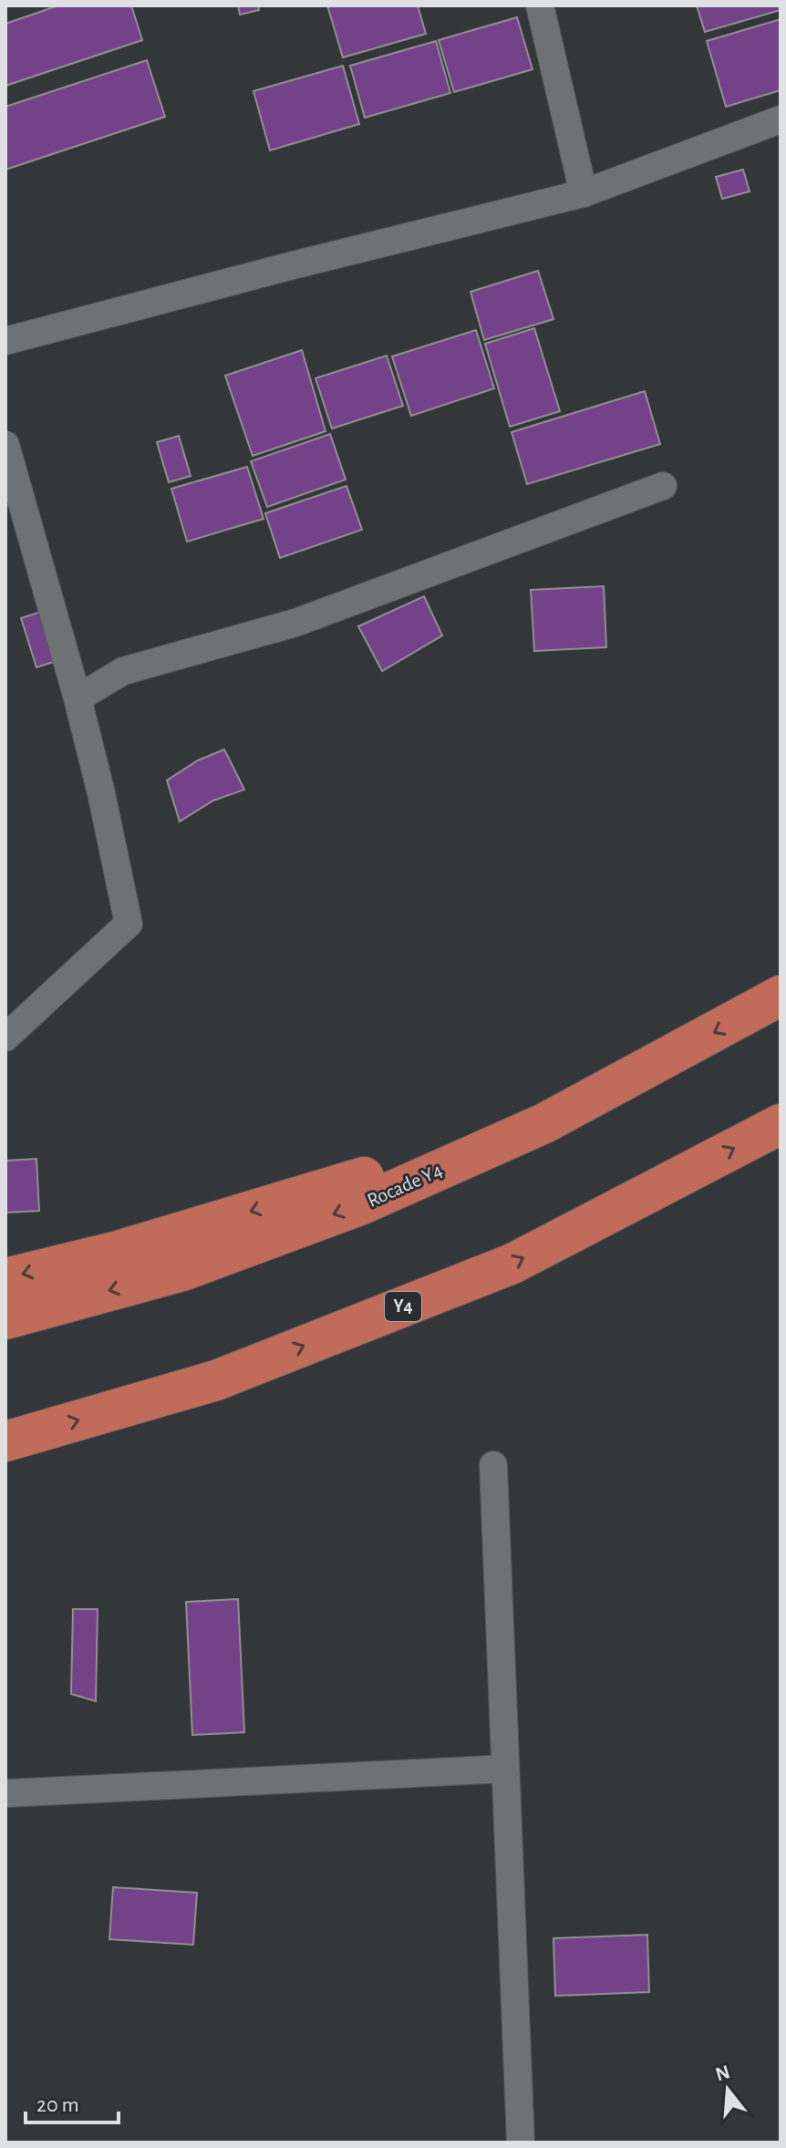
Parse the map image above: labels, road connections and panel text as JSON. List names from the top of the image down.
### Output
{
  "streets": {
    "highway": ["Rocade Y4", "Y4"]
  },
  "scale_bar": "20 m",
  "north": "top"
}
